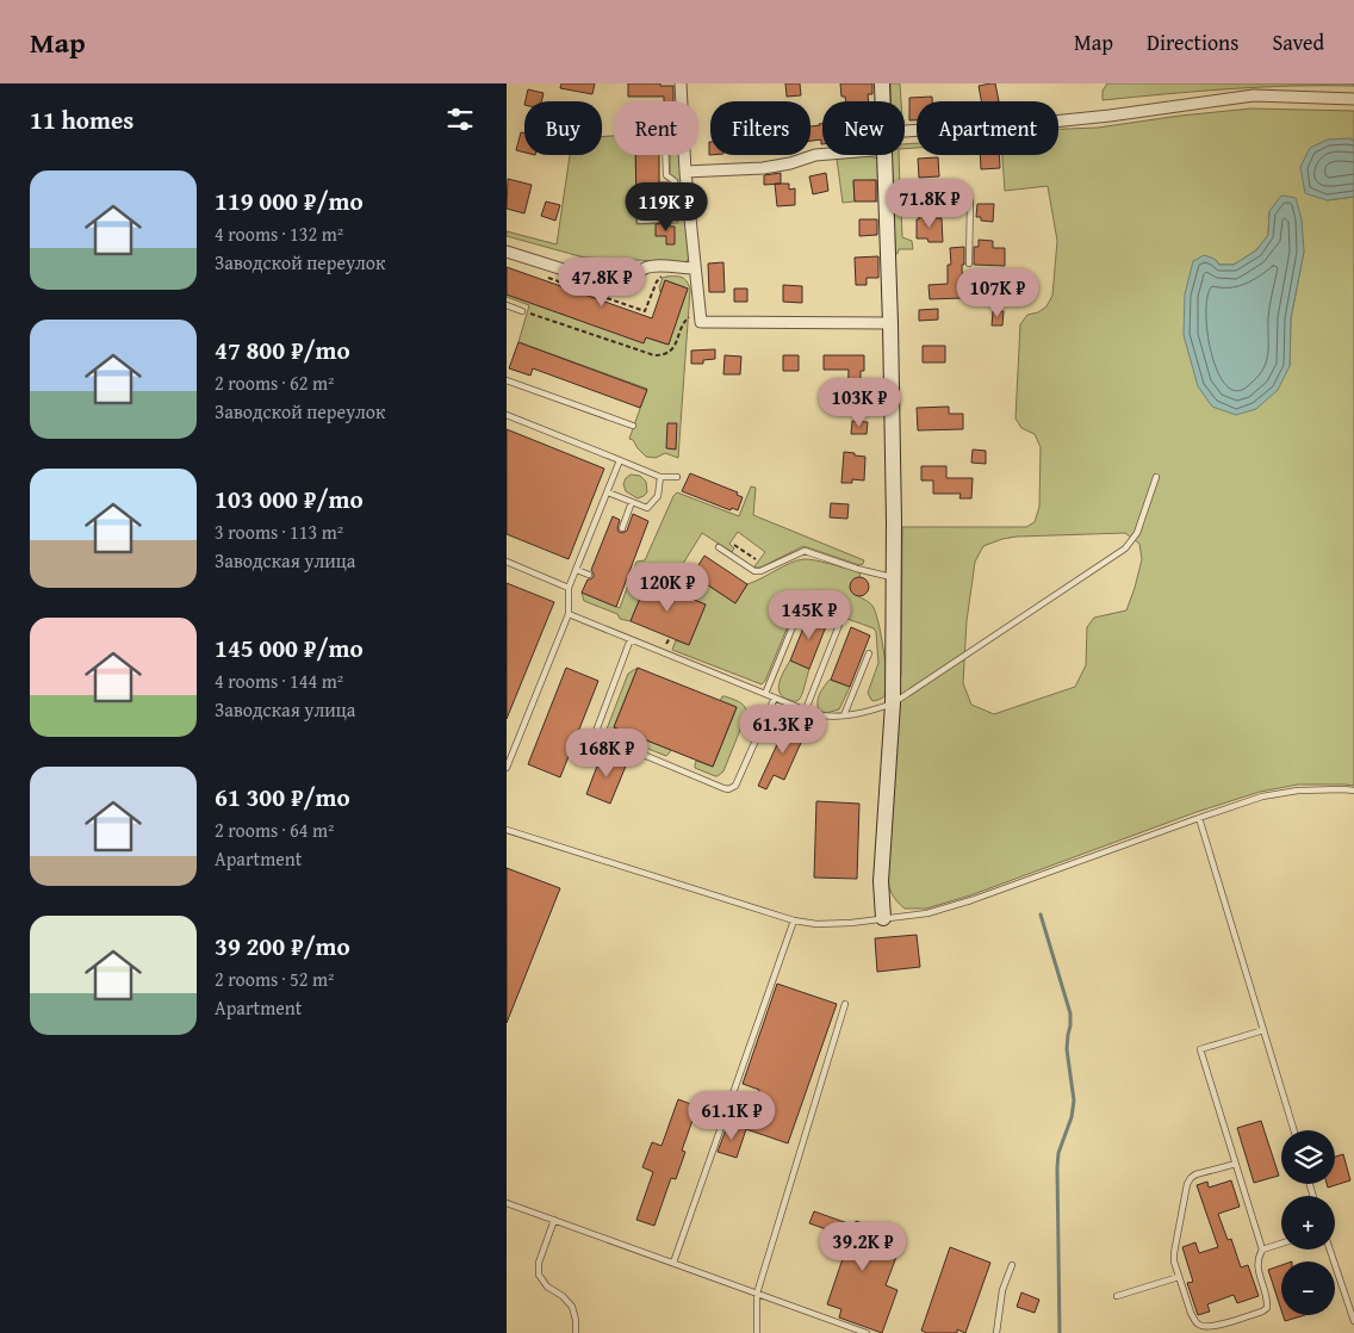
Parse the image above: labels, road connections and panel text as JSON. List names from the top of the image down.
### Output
{
  "page": {
    "header": "Map",
    "nav": ["Map", "Directions", "Saved"],
    "heading": "11 homes",
    "chip": [
      "Buy",
      "Rent",
      "Filters",
      "New",
      "Apartment"
    ],
    "list": [
      {
        "name": "119 000 ₽/mo",
        "note": "4 rooms · 132 m² · Заводской переулок"
      },
      {
        "name": "47 800 ₽/mo",
        "note": "2 rooms · 62 m² · Заводской переулок"
      },
      {
        "name": "103 000 ₽/mo",
        "note": "3 rooms · 113 m² · Заводская улица"
      },
      {
        "name": "145 000 ₽/mo",
        "note": "4 rooms · 144 m² · Заводская улица"
      },
      {
        "name": "61 300 ₽/mo",
        "note": "2 rooms · 64 m² · Apartment"
      },
      {
        "name": "39 200 ₽/mo",
        "note": "2 rooms · 52 m² · Apartment"
      }
    ],
    "price": [
      "71.8K ₽",
      "119K ₽",
      "47.8K ₽",
      "107K ₽",
      "103K ₽",
      "120K ₽",
      "145K ₽",
      "61.3K ₽",
      "168K ₽",
      "61.1K ₽",
      "39.2K ₽"
    ],
    "map_buttons": ["+", "−"]
  }
}
